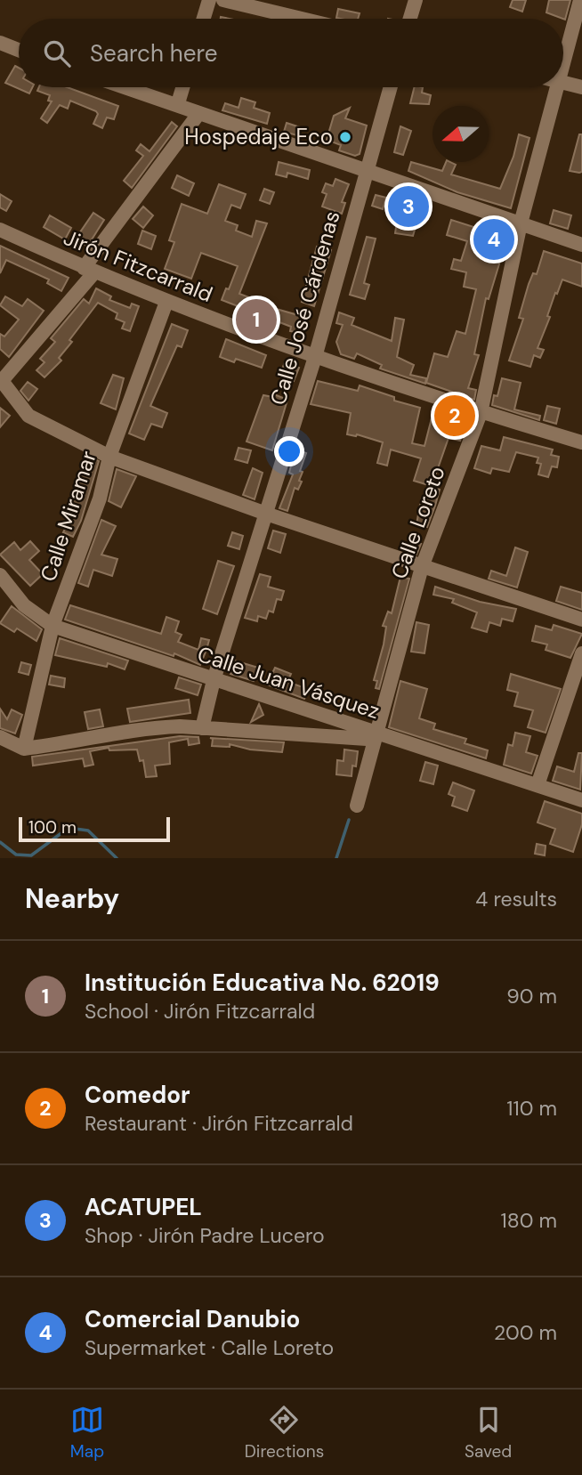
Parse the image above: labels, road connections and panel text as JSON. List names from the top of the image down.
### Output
{
  "streets": {
    "street": [
      "Jirón Fitzcarrald",
      "Calle José Cárdenas",
      "Calle Miramar",
      "Calle Loreto",
      "Calle Juan Vásquez"
    ]
  },
  "crossings": [
    ["Jirón Fitzcarrald", "Calle José Cárdenas"],
    ["Jirón Fitzcarrald", "Calle Miramar"],
    ["Jirón Fitzcarrald", "Calle Loreto"],
    ["Calle José Cárdenas", "Calle Juan Vásquez"],
    ["Calle Miramar", "Calle Juan Vásquez"],
    ["Calle Loreto", "Calle Juan Vásquez"]
  ],
  "places": ["Hospedaje Eco"],
  "scale_bar": "100 m",
  "north": "left",
  "page": {
    "search": "Search here",
    "pins": [
      "3",
      "4",
      "1",
      "2"
    ],
    "scale": "100 m",
    "heading": ["Nearby", "4 results"],
    "list": [
      {
        "mark": "1",
        "name": "Institución Educativa No. 62019",
        "note": "School · Jirón Fitzcarrald",
        "value": "90 m"
      },
      {
        "mark": "2",
        "name": "Comedor",
        "note": "Restaurant · Jirón Fitzcarrald",
        "value": "110 m"
      },
      {
        "mark": "3",
        "name": "ACATUPEL",
        "note": "Shop · Jirón Padre Lucero",
        "value": "180 m"
      },
      {
        "mark": "4",
        "name": "Comercial Danubio",
        "note": "Supermarket · Calle Loreto",
        "value": "200 m"
      }
    ],
    "nav": ["Map", "Directions", "Saved"]
  }
}
